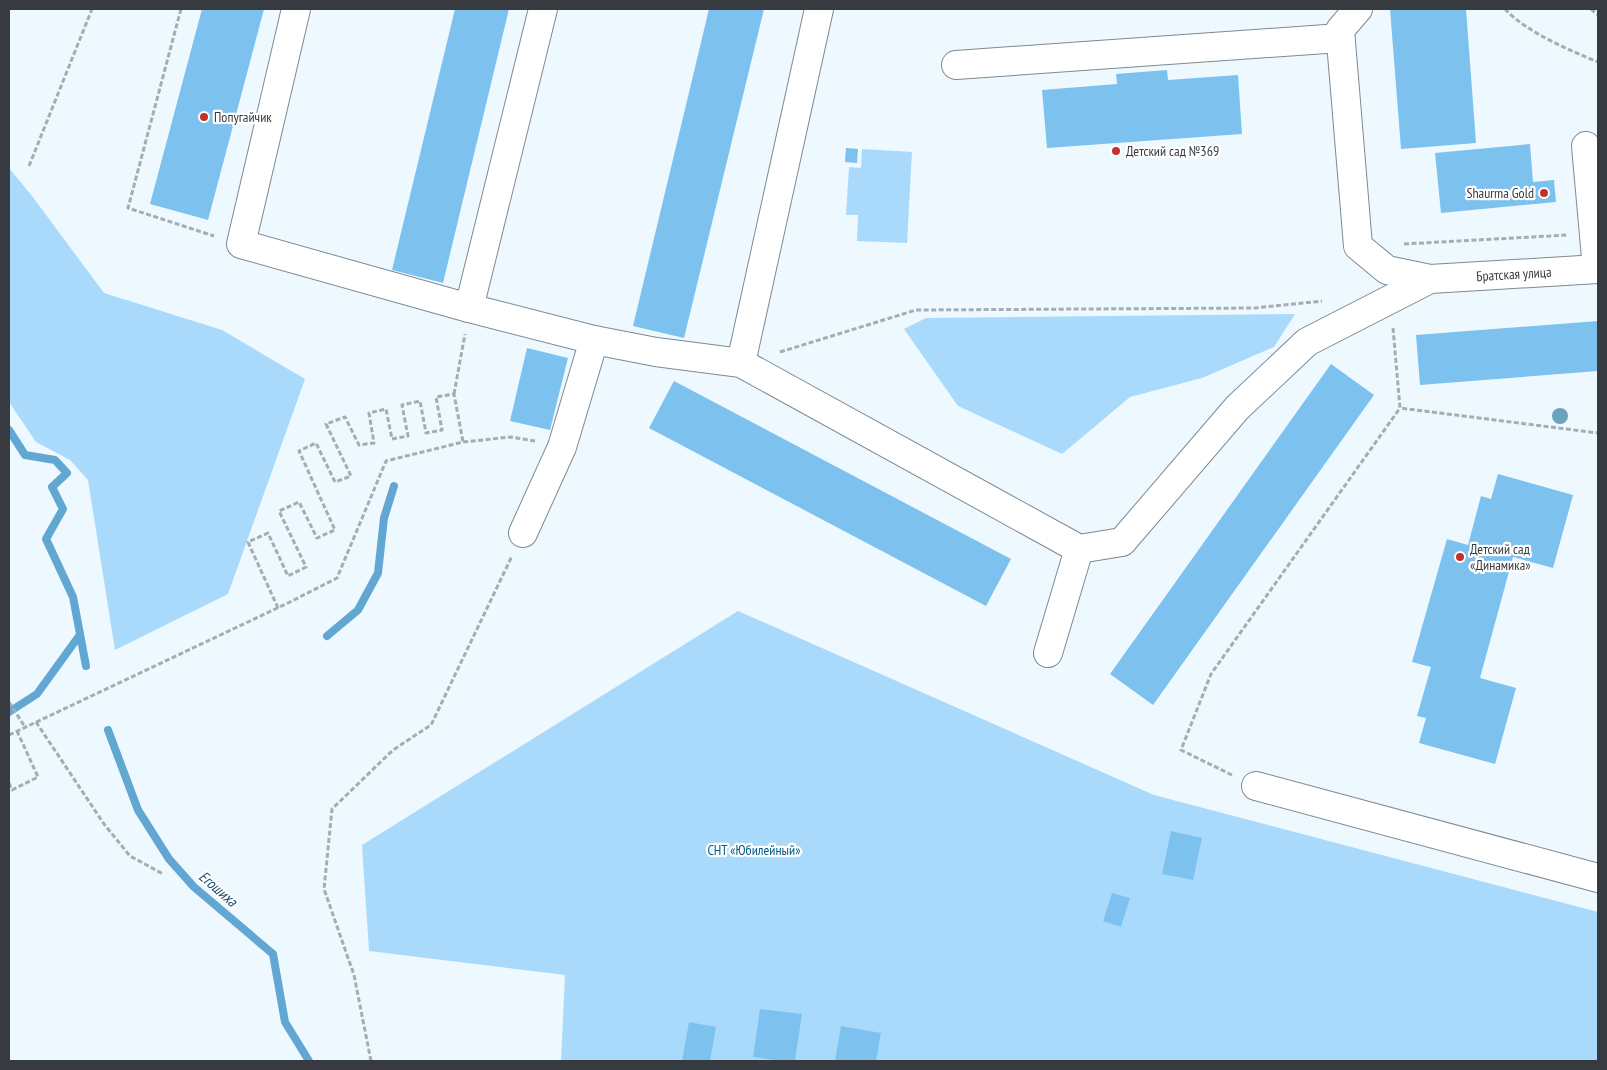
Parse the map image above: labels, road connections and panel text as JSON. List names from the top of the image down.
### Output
{
  "streets": {
    "lane": ["Братская улица"]
  },
  "water": ["Егошиха"],
  "parks": ["СНТ «Юбилейный»"],
  "places": [
    "Попугайчик",
    "Детский сад №369",
    "Shaurma Gold",
    "Детский сад «Динамика»"
  ]
}
